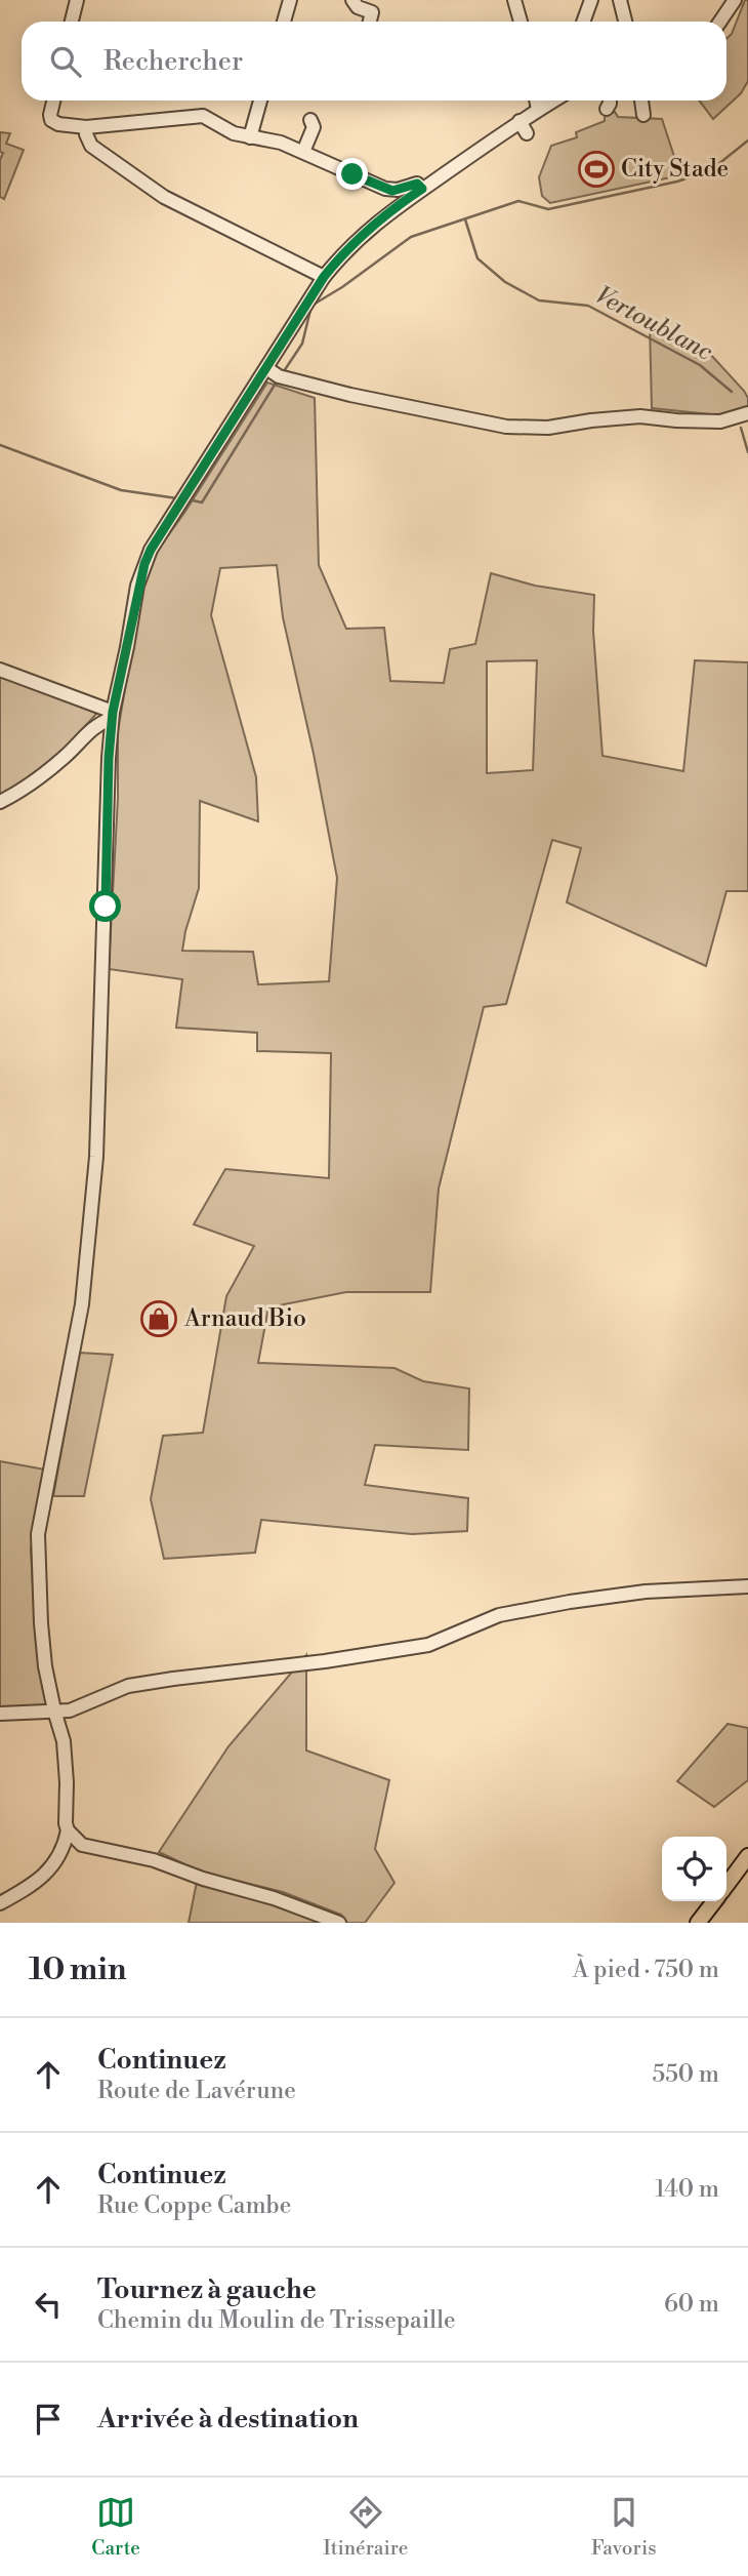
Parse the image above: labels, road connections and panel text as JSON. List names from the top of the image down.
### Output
{
  "water": ["Vertoublanc"],
  "places": {
    "sports": ["City Stade"],
    "shop": ["Arnaud Bio"]
  },
  "page": {
    "search": "Rechercher",
    "heading": ["10 min", "À pied · 750 m"],
    "list": [
      ["Continuez", "Route de Lavérune", "550 m"],
      ["Continuez", "Rue Coppe Cambe", "140 m"],
      ["Tournez à gauche", "Chemin du Moulin de Trissepaille", "60 m"],
      "Arrivée à destination"
    ],
    "nav": ["Carte", "Itinéraire", "Favoris"]
  }
}
